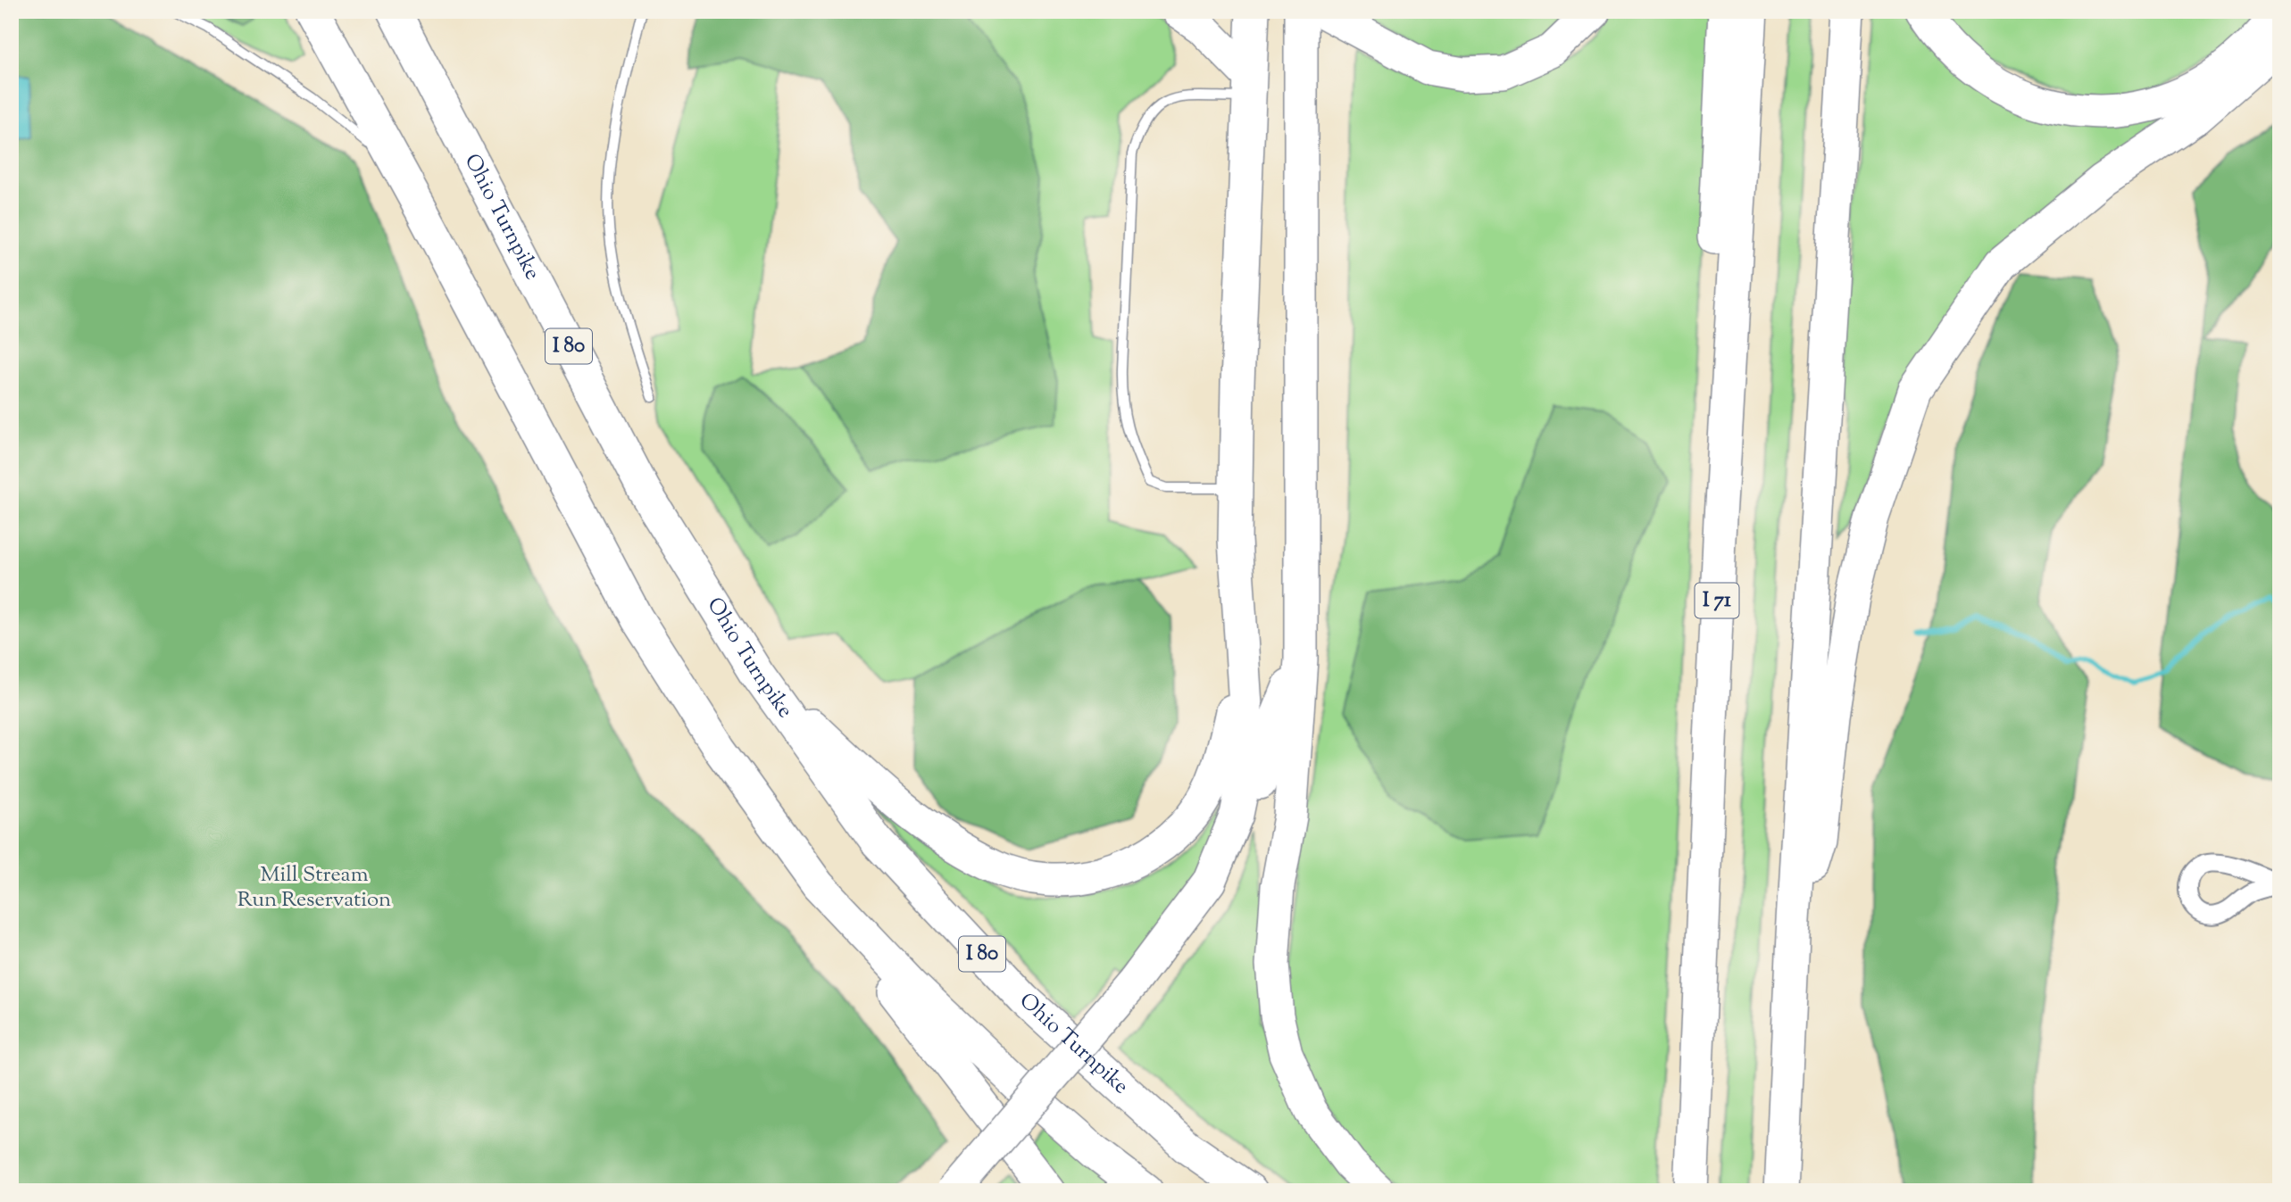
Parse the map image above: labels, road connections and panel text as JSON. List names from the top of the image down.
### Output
{
  "streets": {
    "highway": ["Ohio Turnpike", "I 80", "I 71"]
  },
  "parks": ["Mill Stream Run Reservation"]
}
